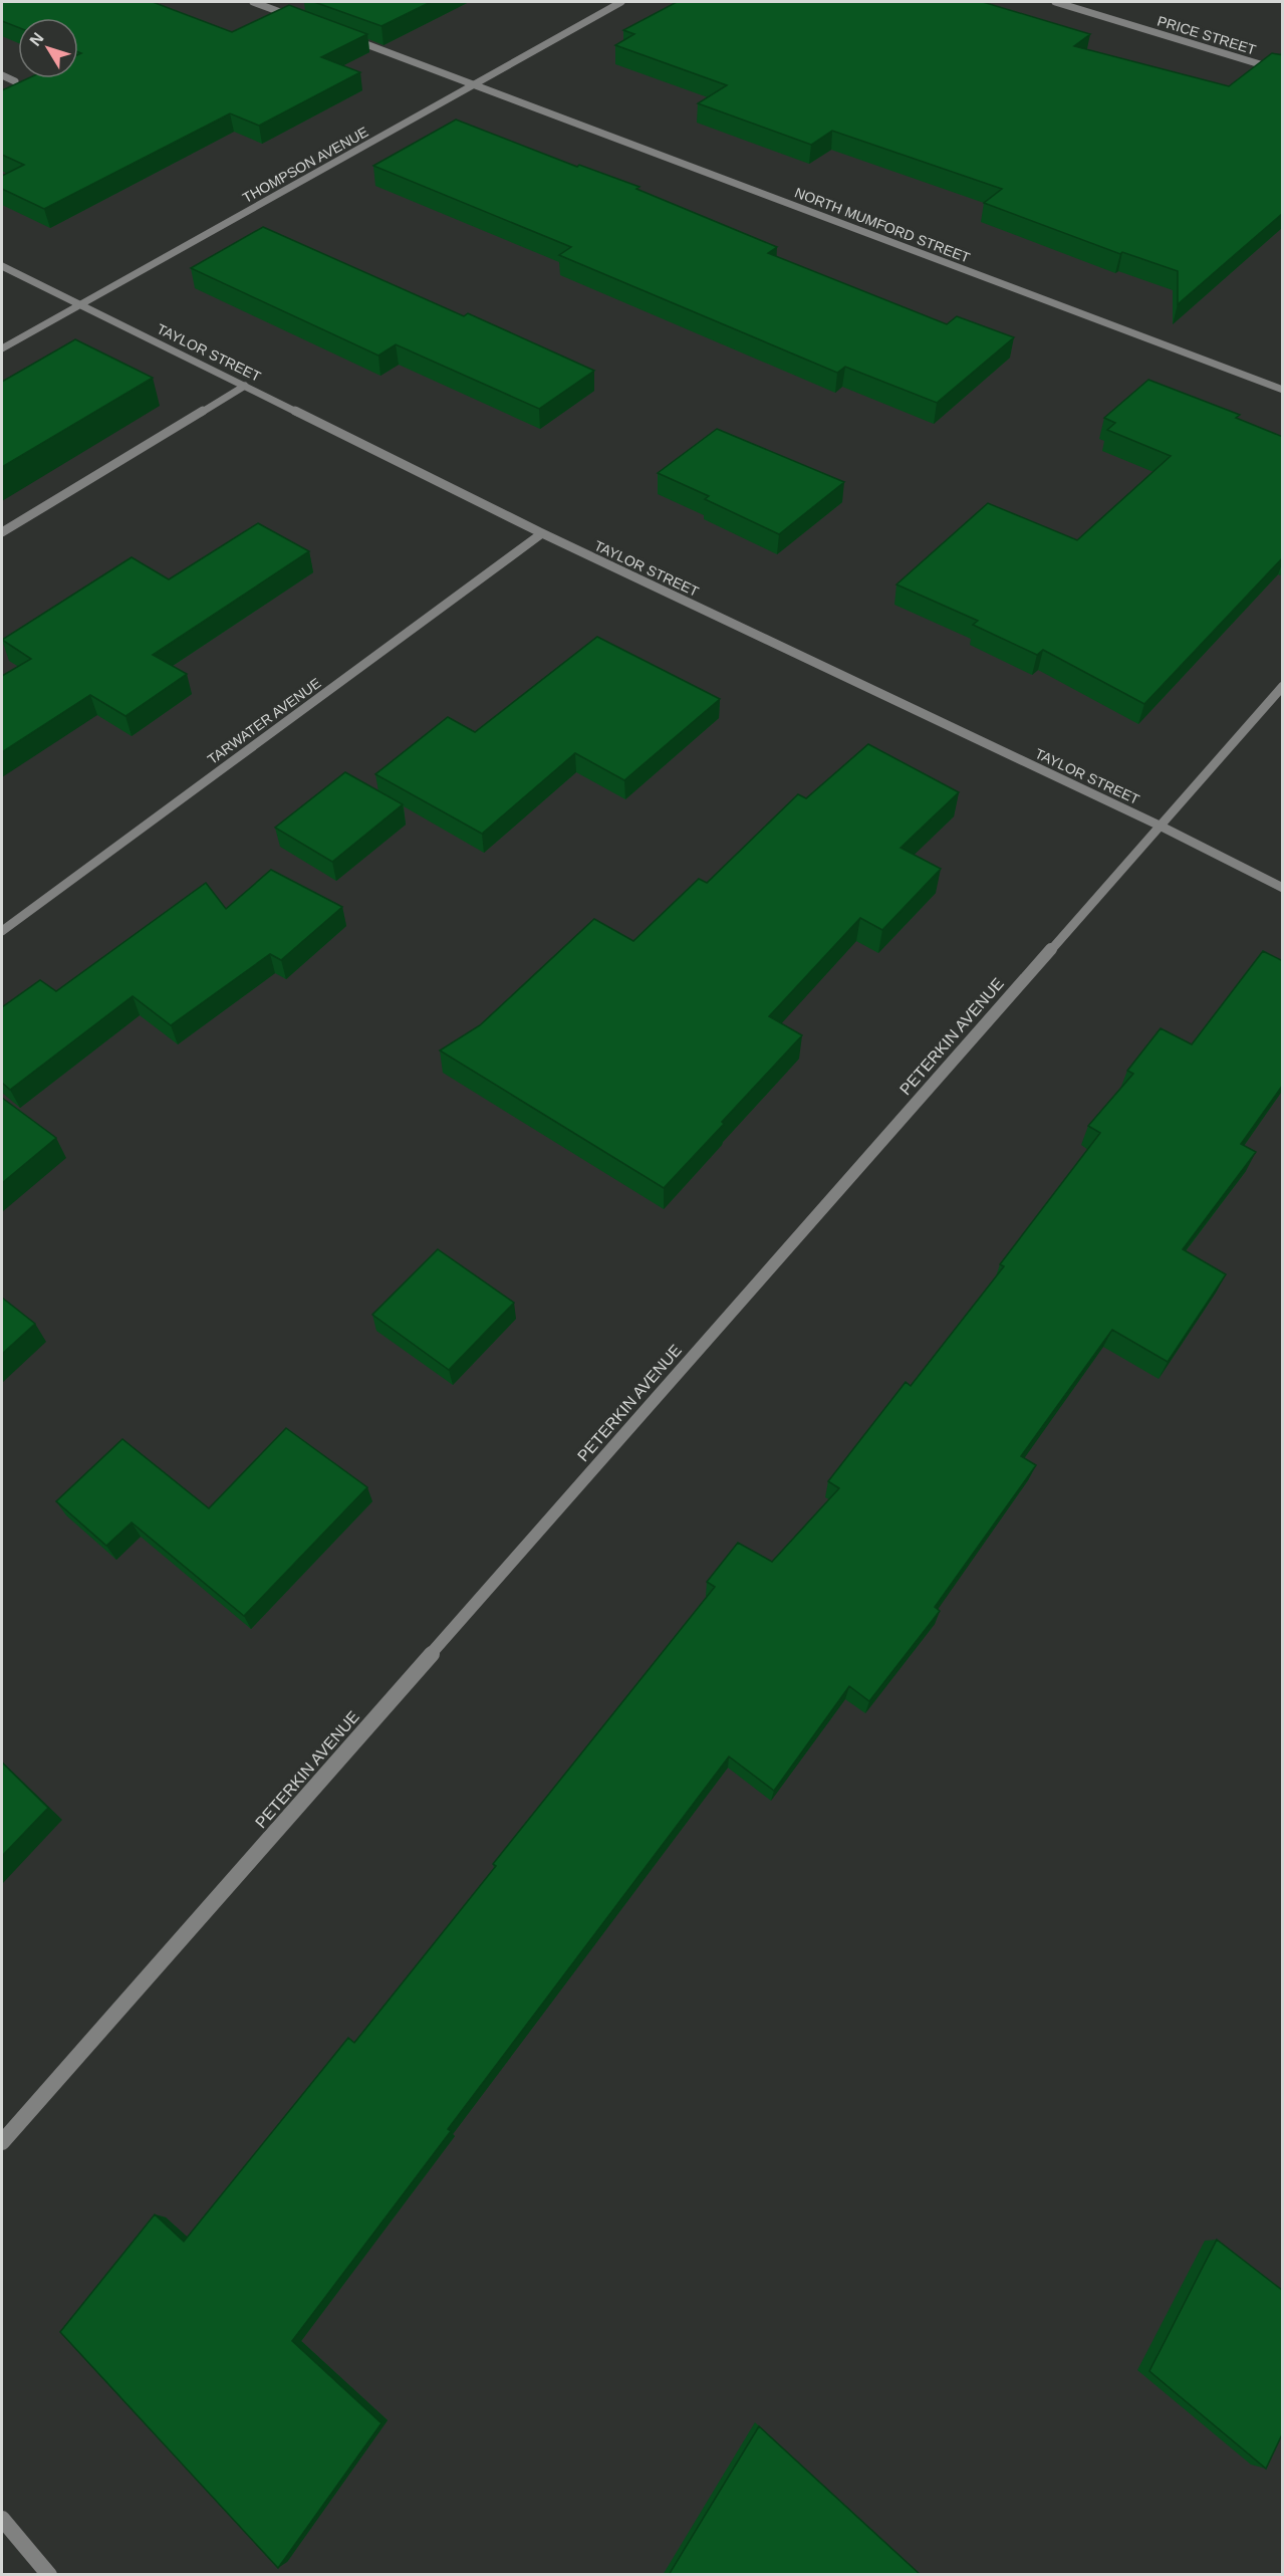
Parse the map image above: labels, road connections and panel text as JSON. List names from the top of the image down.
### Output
{
  "streets": {
    "street": [
      "PRICE STREET",
      "THOMPSON AVENUE",
      "NORTH MUMFORD STREET",
      "TAYLOR STREET",
      "TARWATER AVENUE",
      "PETERKIN AVENUE"
    ]
  },
  "crossings": [
    ["THOMPSON AVENUE", "NORTH MUMFORD STREET"],
    ["THOMPSON AVENUE", "TAYLOR STREET"],
    ["TAYLOR STREET", "TARWATER AVENUE"],
    ["TAYLOR STREET", "PETERKIN AVENUE"]
  ],
  "north": "top left"
}
